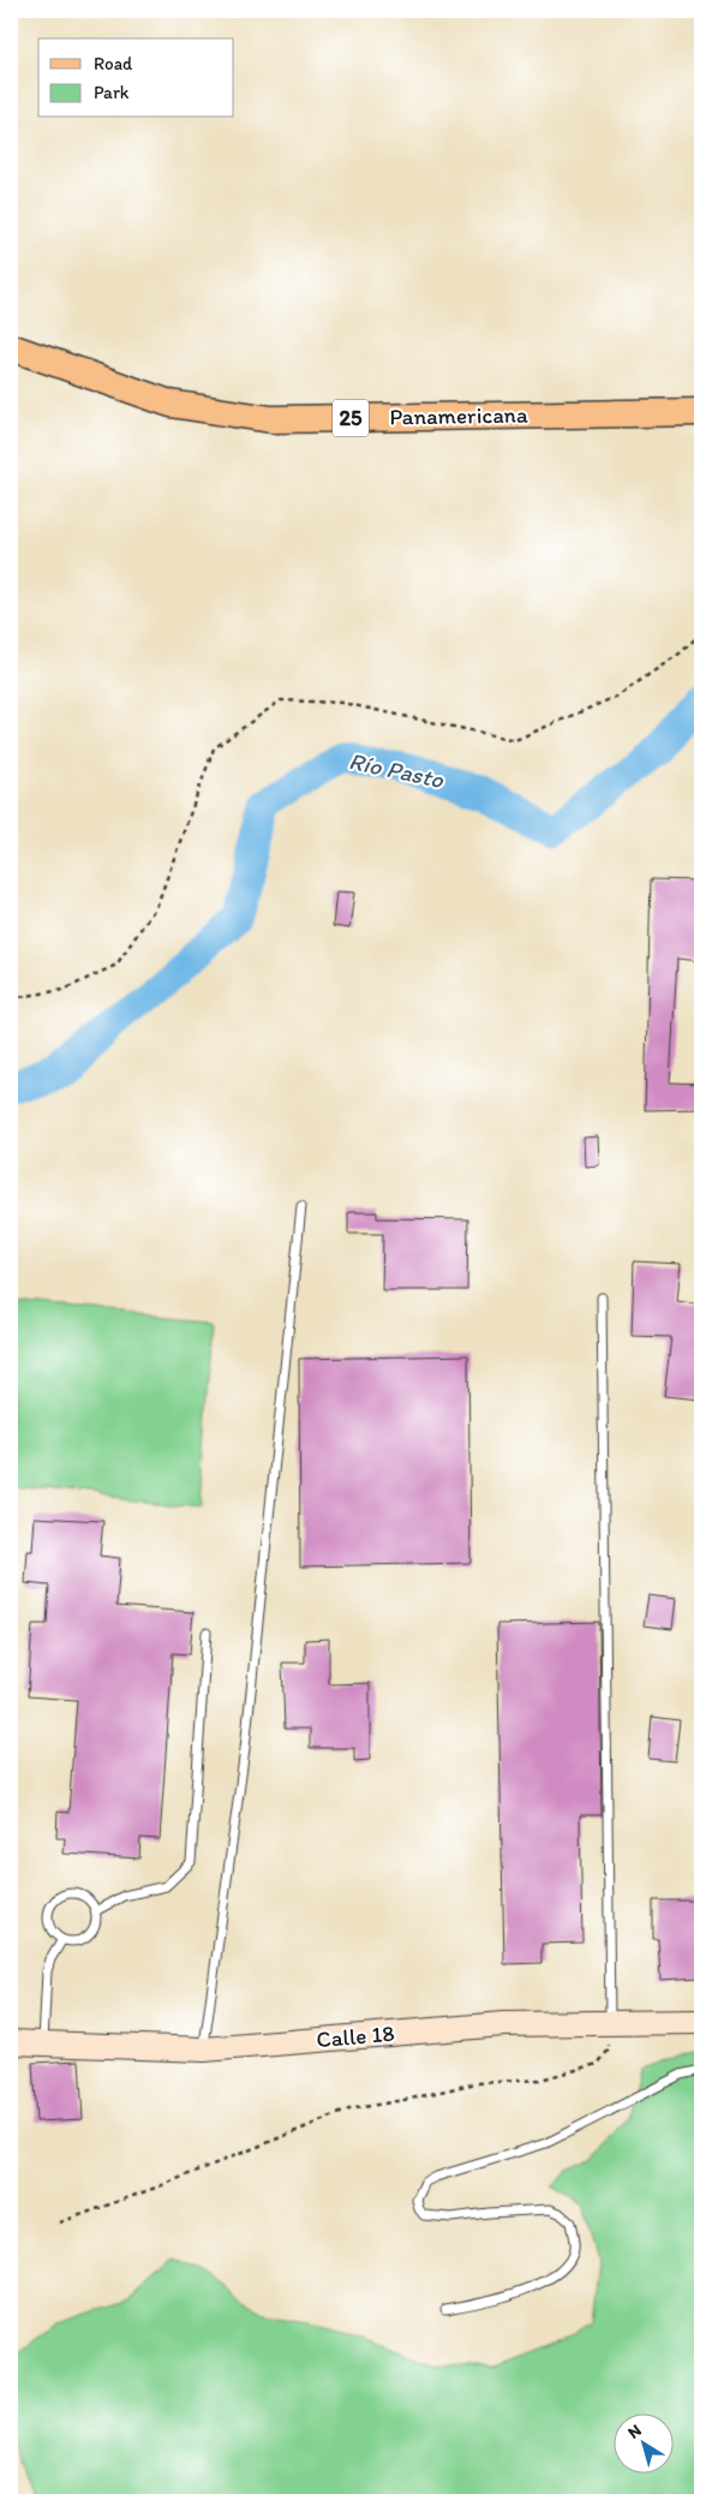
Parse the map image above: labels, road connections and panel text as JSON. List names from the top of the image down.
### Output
{
  "streets": {
    "main road": ["Panamericana", "25", "Calle 18"]
  },
  "water": ["Río Pasto"],
  "legend": ["Road", "Park"],
  "north": "top left"
}
